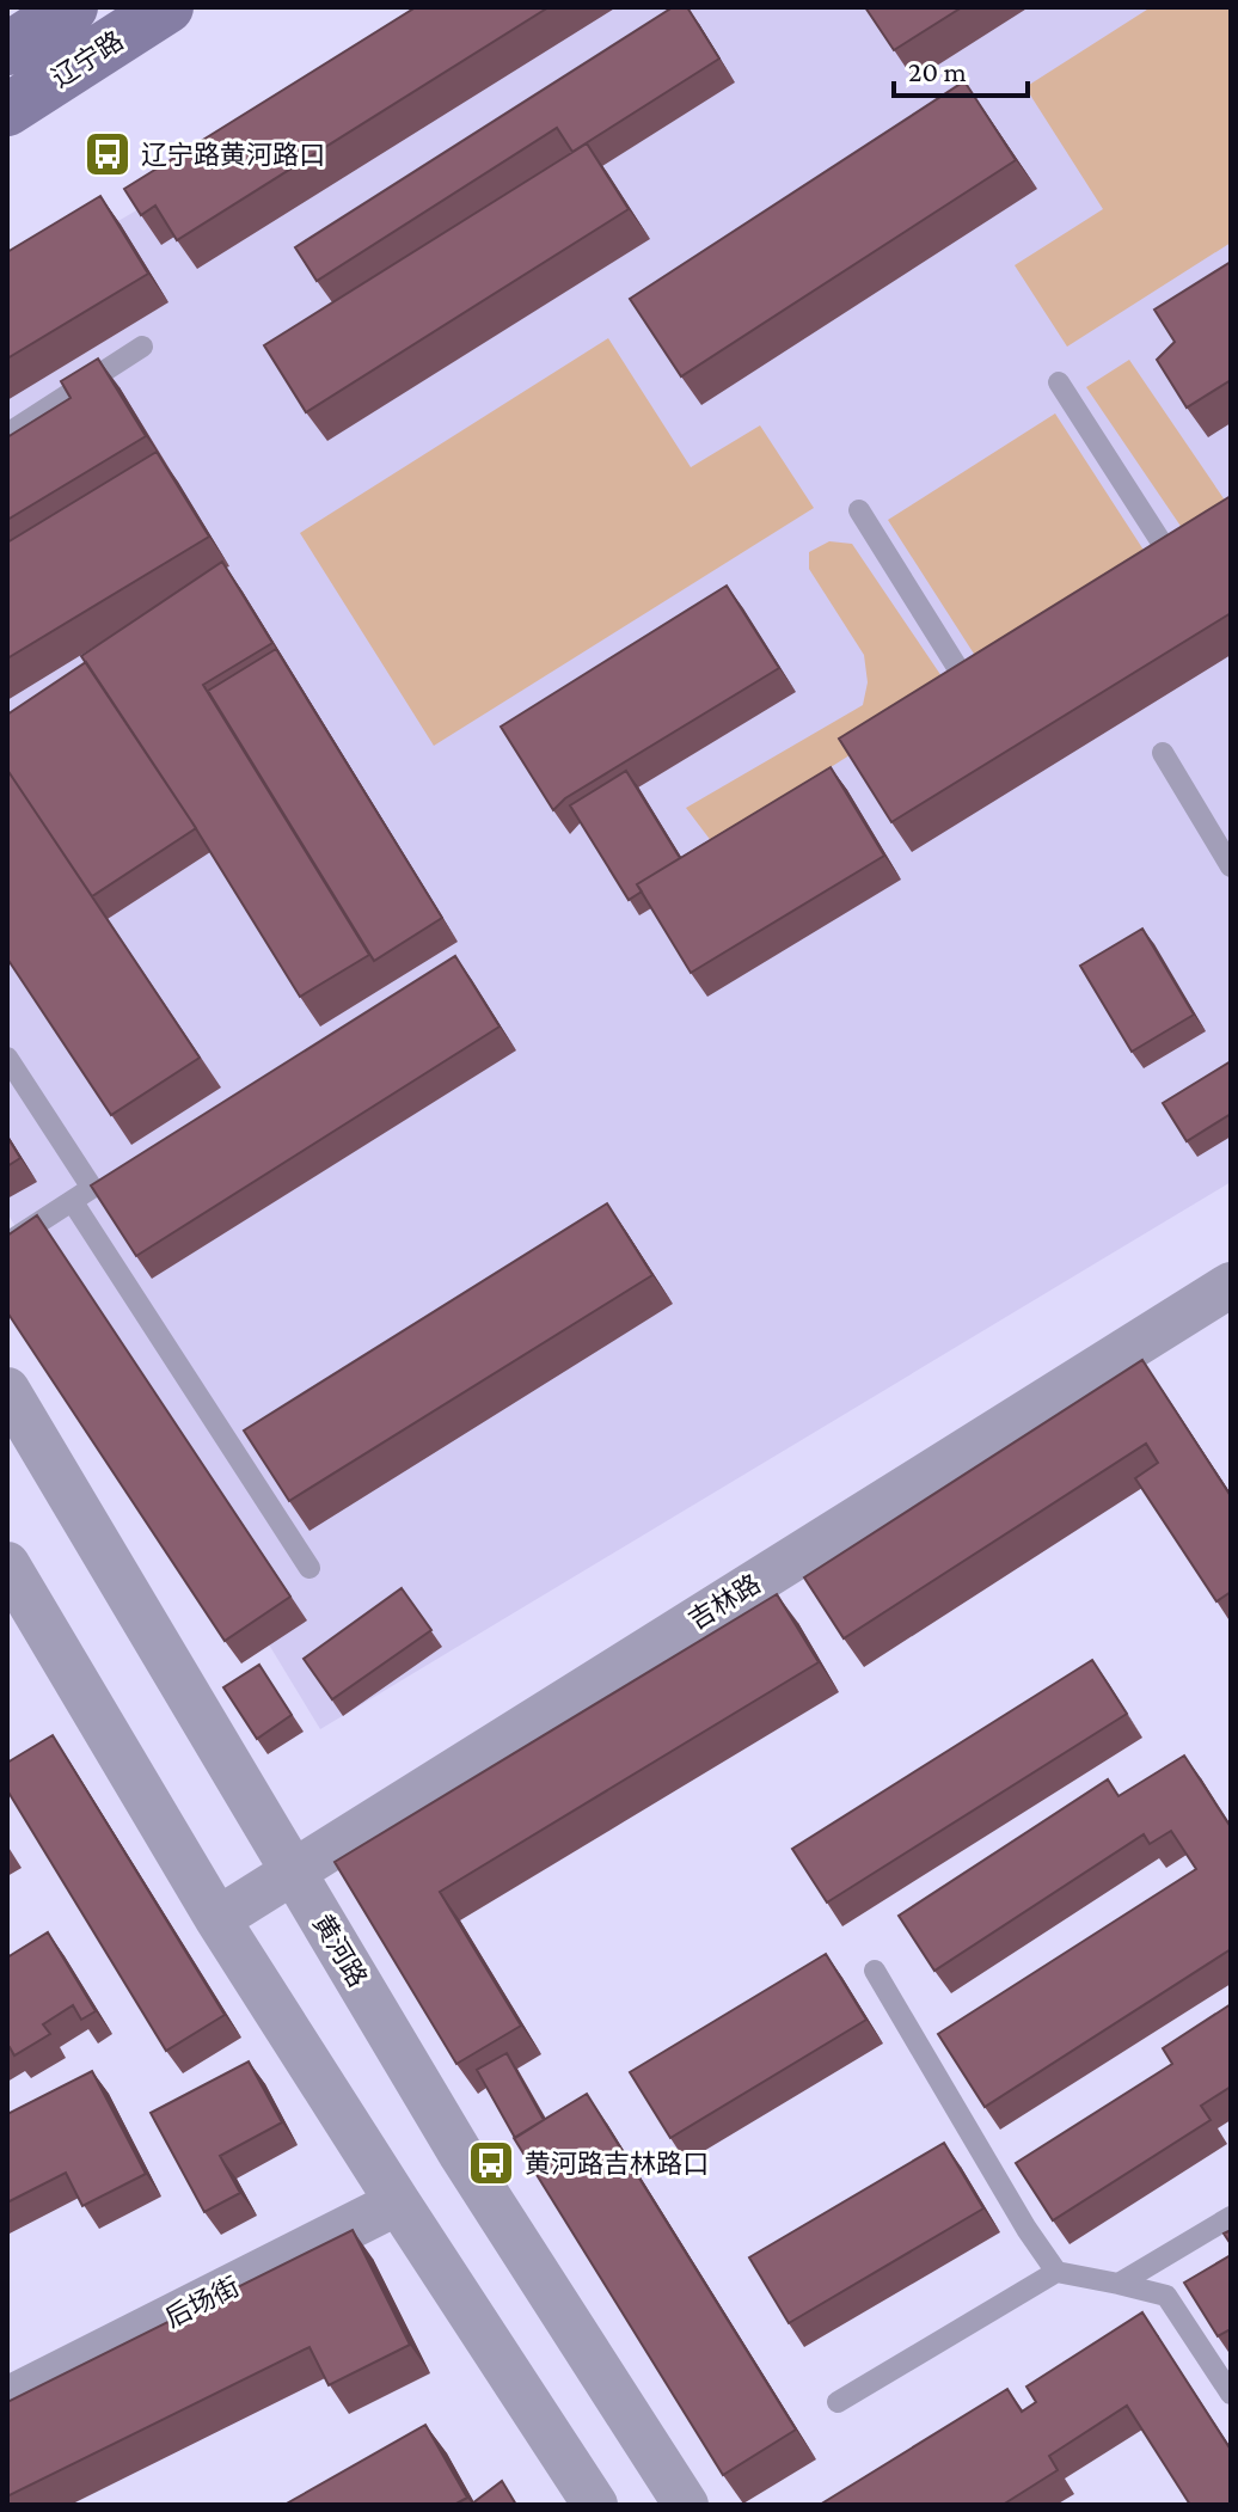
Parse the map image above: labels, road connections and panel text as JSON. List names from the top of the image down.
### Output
{
  "streets": {
    "main road": ["辽宁路"],
    "street": ["吉林路", "黄河路", "后场街"]
  },
  "crossings": [
    ["吉林路", "黄河路"]
  ],
  "places": {
    "bus stop": ["辽宁路黄河路口", "黄河路吉林路口"]
  },
  "scale_bar": "20 m"
}
